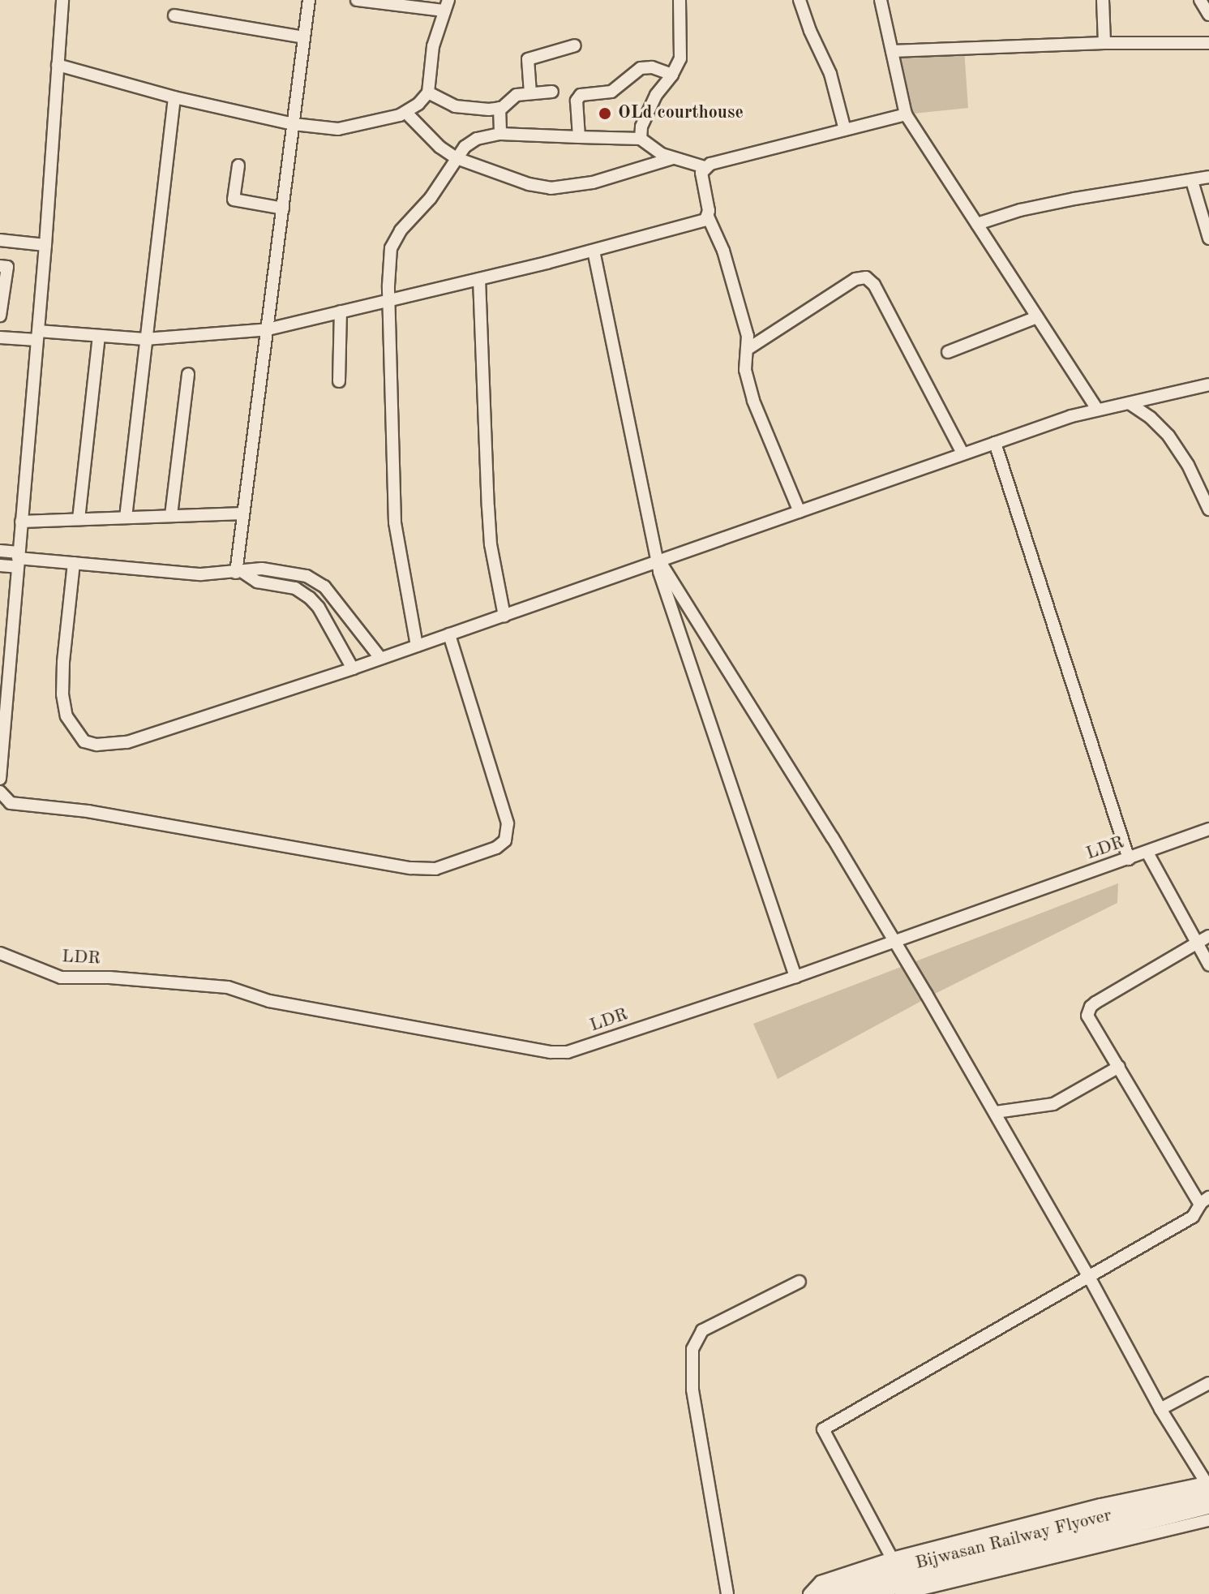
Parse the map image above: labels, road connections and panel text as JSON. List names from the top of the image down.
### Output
{
  "streets": {
    "main road": ["Bijwasan Railway Flyover"],
    "street": ["LDR"]
  },
  "places": ["OLd courthouse"]
}
